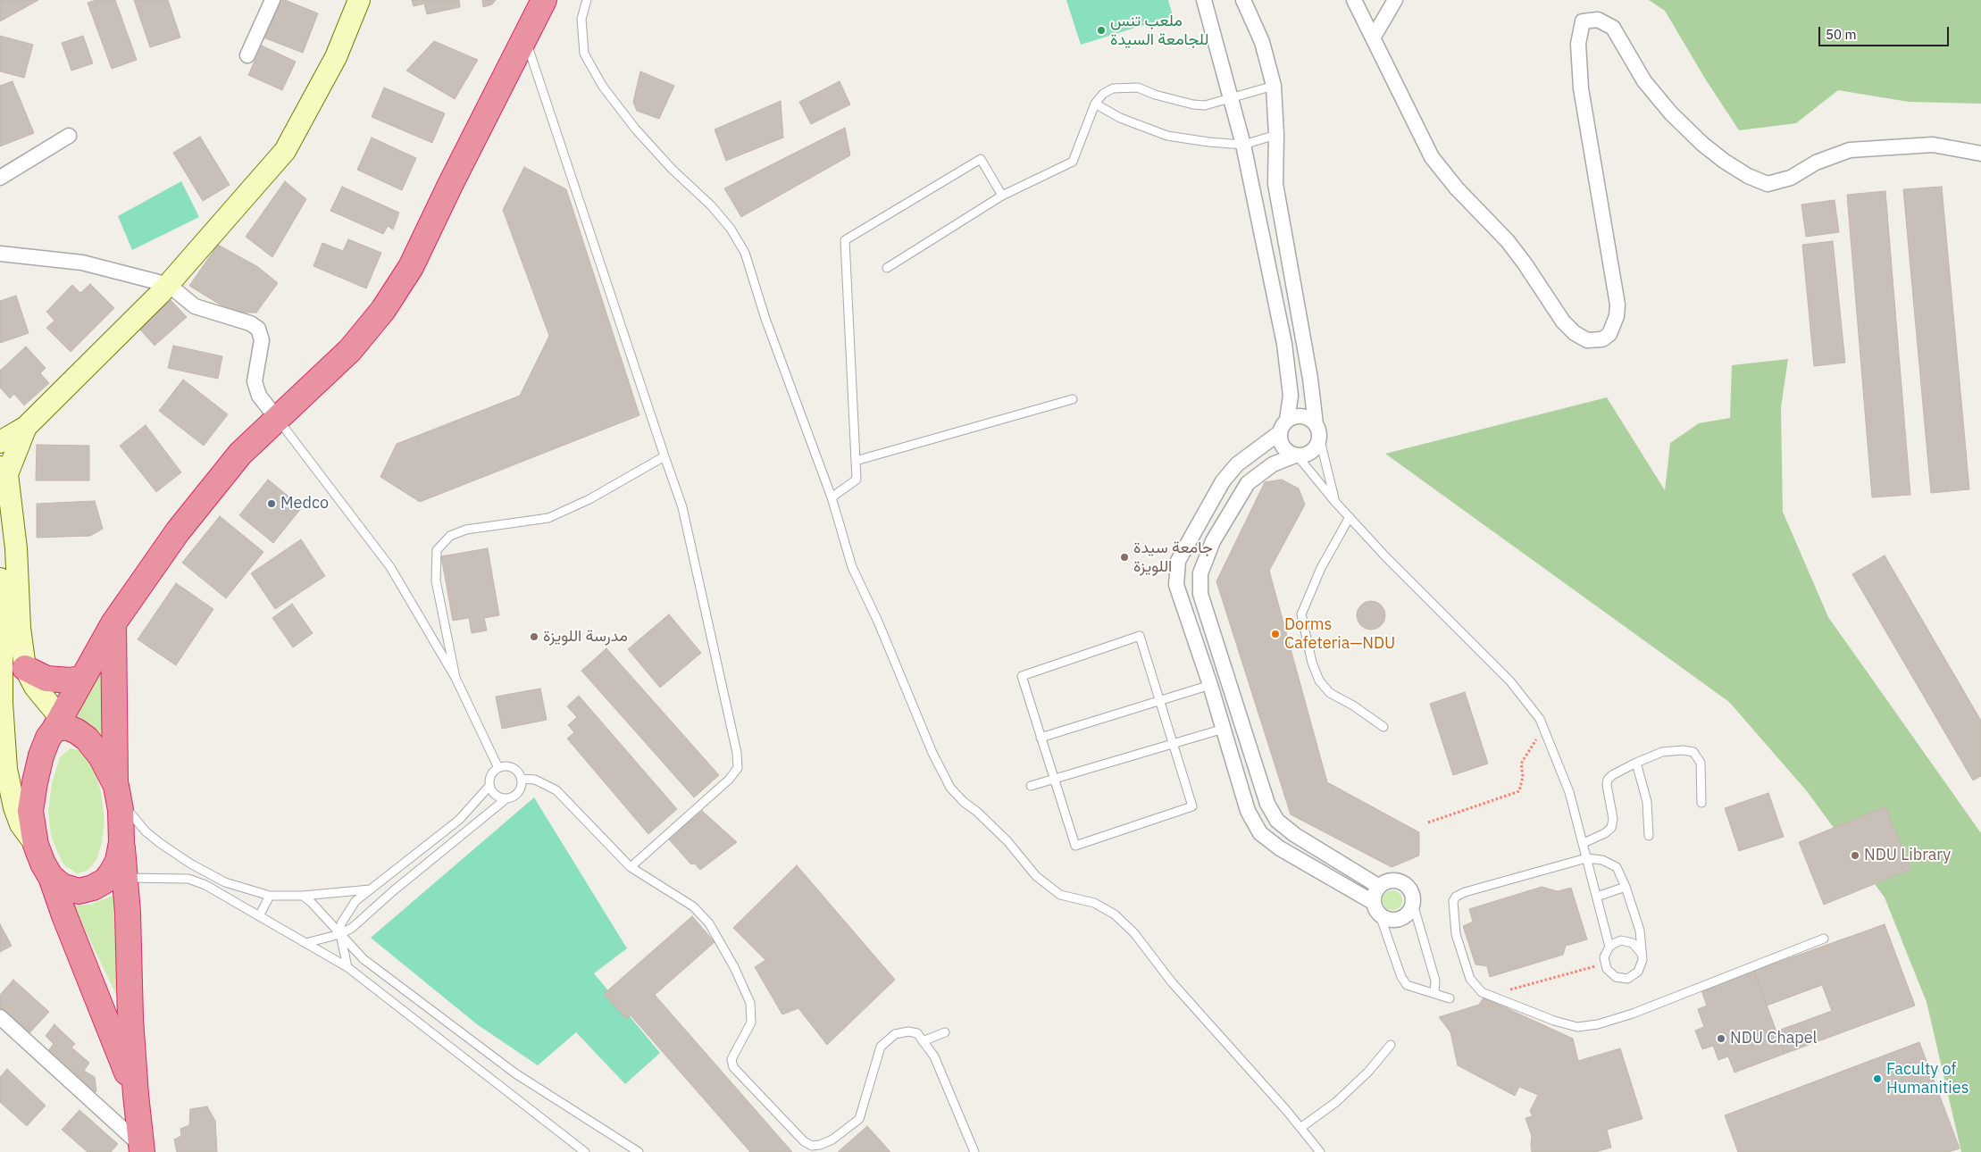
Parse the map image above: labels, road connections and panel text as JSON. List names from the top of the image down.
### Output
{
  "places": [
    "ملعب تنس للجامعة السيدة",
    "Medco",
    "جامعة سيدة اللويزة",
    "Dorms Cafeteria—NDU",
    "مدرسة اللويزة",
    "NDU Library",
    "NDU Chapel",
    "Faculty of Humanities"
  ],
  "scale_bar": "50 m"
}
